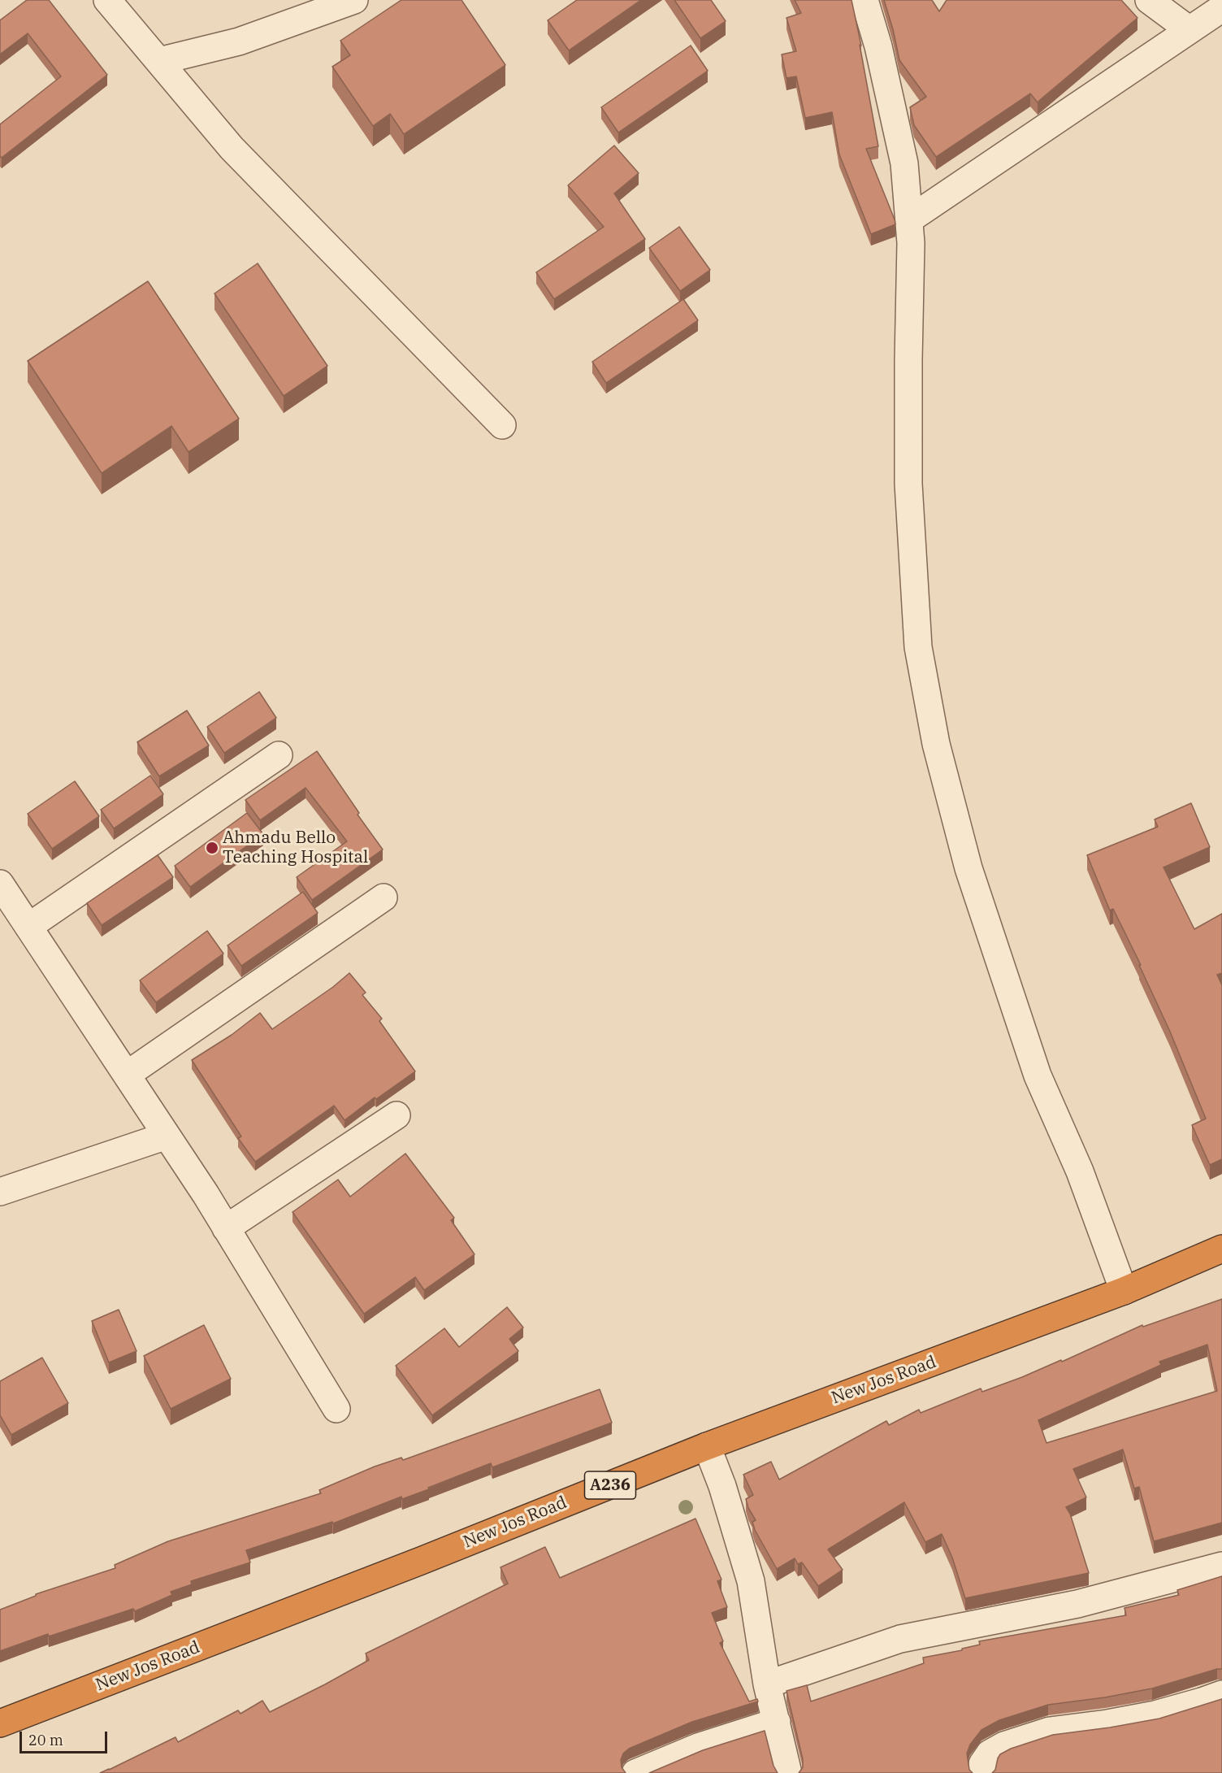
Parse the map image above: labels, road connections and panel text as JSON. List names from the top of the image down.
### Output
{
  "streets": {
    "highway": ["New Jos Road", "A236"]
  },
  "places": ["Ahmadu Bello Teaching Hospital"],
  "scale_bar": "20 m"
}
